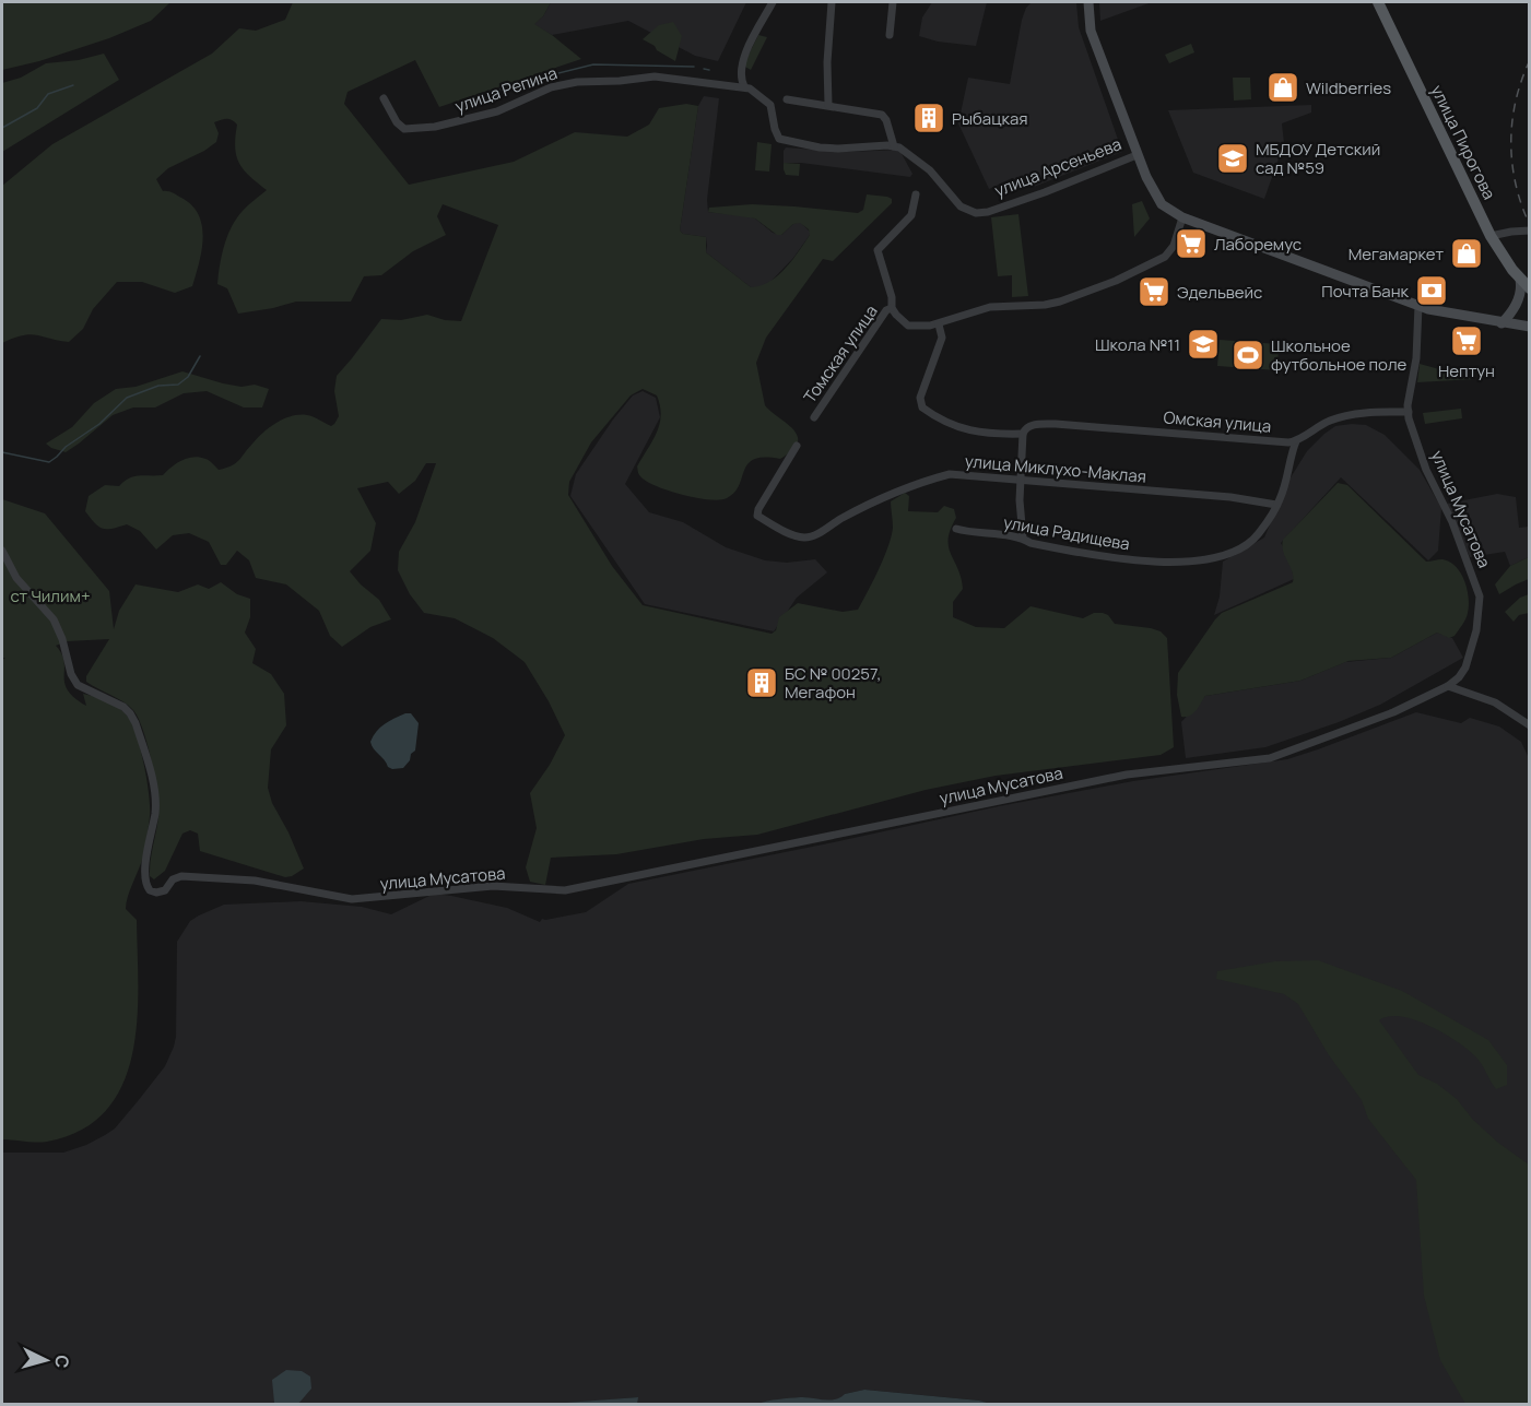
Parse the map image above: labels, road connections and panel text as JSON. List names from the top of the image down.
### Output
{
  "streets": {
    "main road": ["улица Пирогова", "улица Арсеньева"],
    "street": [
      "улица Репина",
      "Томская улица",
      "Омская улица",
      "улица Миклухо-Маклая",
      "улица Мусатова",
      "улица Радищева"
    ]
  },
  "crossings": [
    ["улица Арсеньева", "улица Мусатова"],
    ["Омская улица", "улица Радищева"],
    ["улица Миклухо-Маклая", "улица Радищева"]
  ],
  "parks": ["ст Чилим+"],
  "places": {
    "shop": ["Wildberries", "Мегамаркет"],
    "building": ["Рыбацкая", "БС № 00257, Мегафон"],
    "school or university": ["МБДОУ Детский сад №59", "Школа №11"],
    "supermarket": ["Лаборемус", "Эдельвейс", "Нептун"],
    "bank": ["Почта Банк"],
    "sports": ["Школьное футбольное поле"]
  },
  "north": "right"
}
